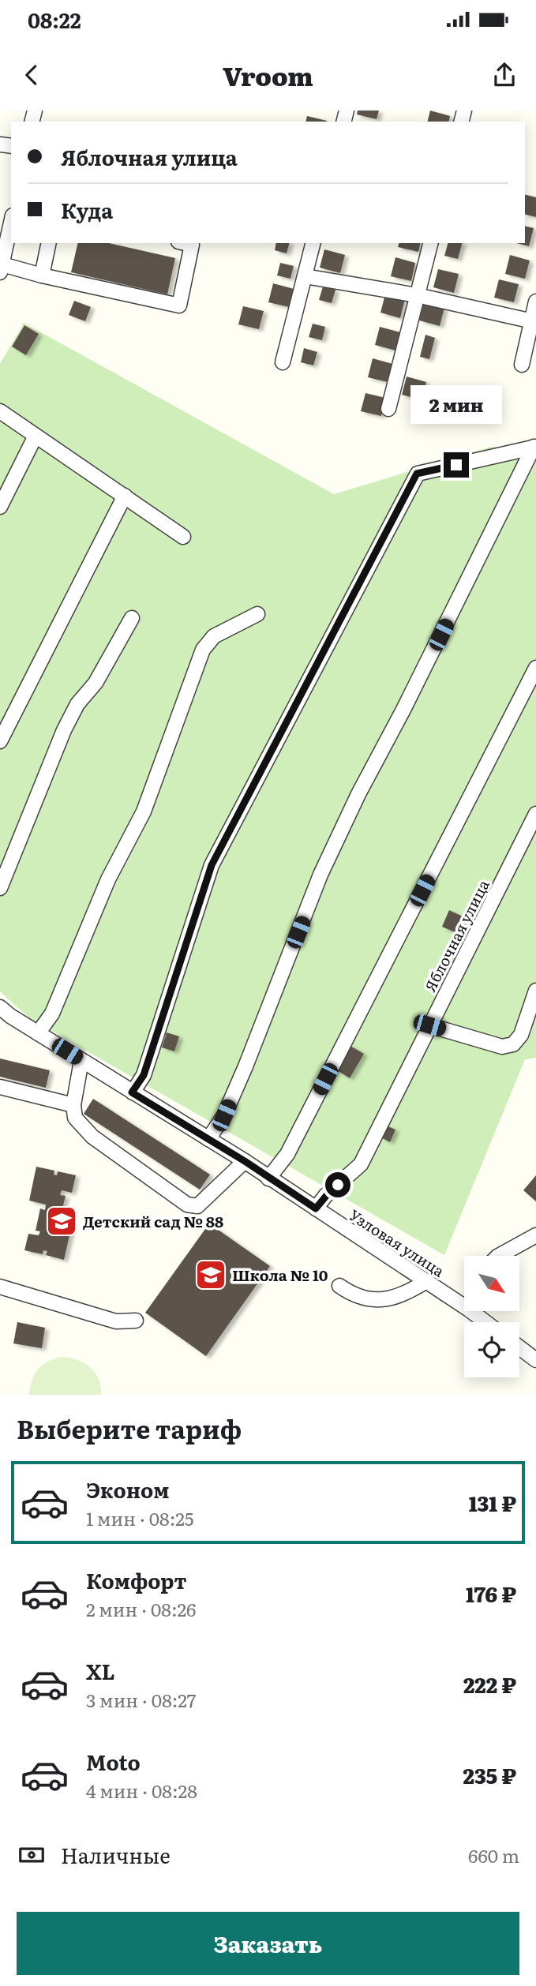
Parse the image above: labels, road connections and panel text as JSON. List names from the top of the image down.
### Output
{
  "streets": {
    "street": ["Яблочная улица", "Узловая улица"]
  },
  "crossings": [
    ["Яблочная улица", "Узловая улица"]
  ],
  "places": {
    "school or university": ["Детский сад № 88", "Школа № 10"]
  },
  "north": "bottom right",
  "page": {
    "status": "08:22",
    "header": "Vroom",
    "banner": ["Яблочная улица", "Куда"],
    "bubble": "2 мин",
    "heading": "Выберите тариф",
    "list": [
      {
        "name": "Эконом",
        "note": "1 мин · 08:25",
        "value": "131 ₽"
      },
      {
        "name": "Комфорт",
        "note": "2 мин · 08:26",
        "value": "176 ₽"
      },
      {
        "name": "XL",
        "note": "3 мин · 08:27",
        "value": "222 ₽"
      },
      {
        "name": "Moto",
        "note": "4 мин · 08:28",
        "value": "235 ₽"
      }
    ],
    "pay": ["Наличные", "660 m"],
    "buttons": "Заказать"
  }
}
